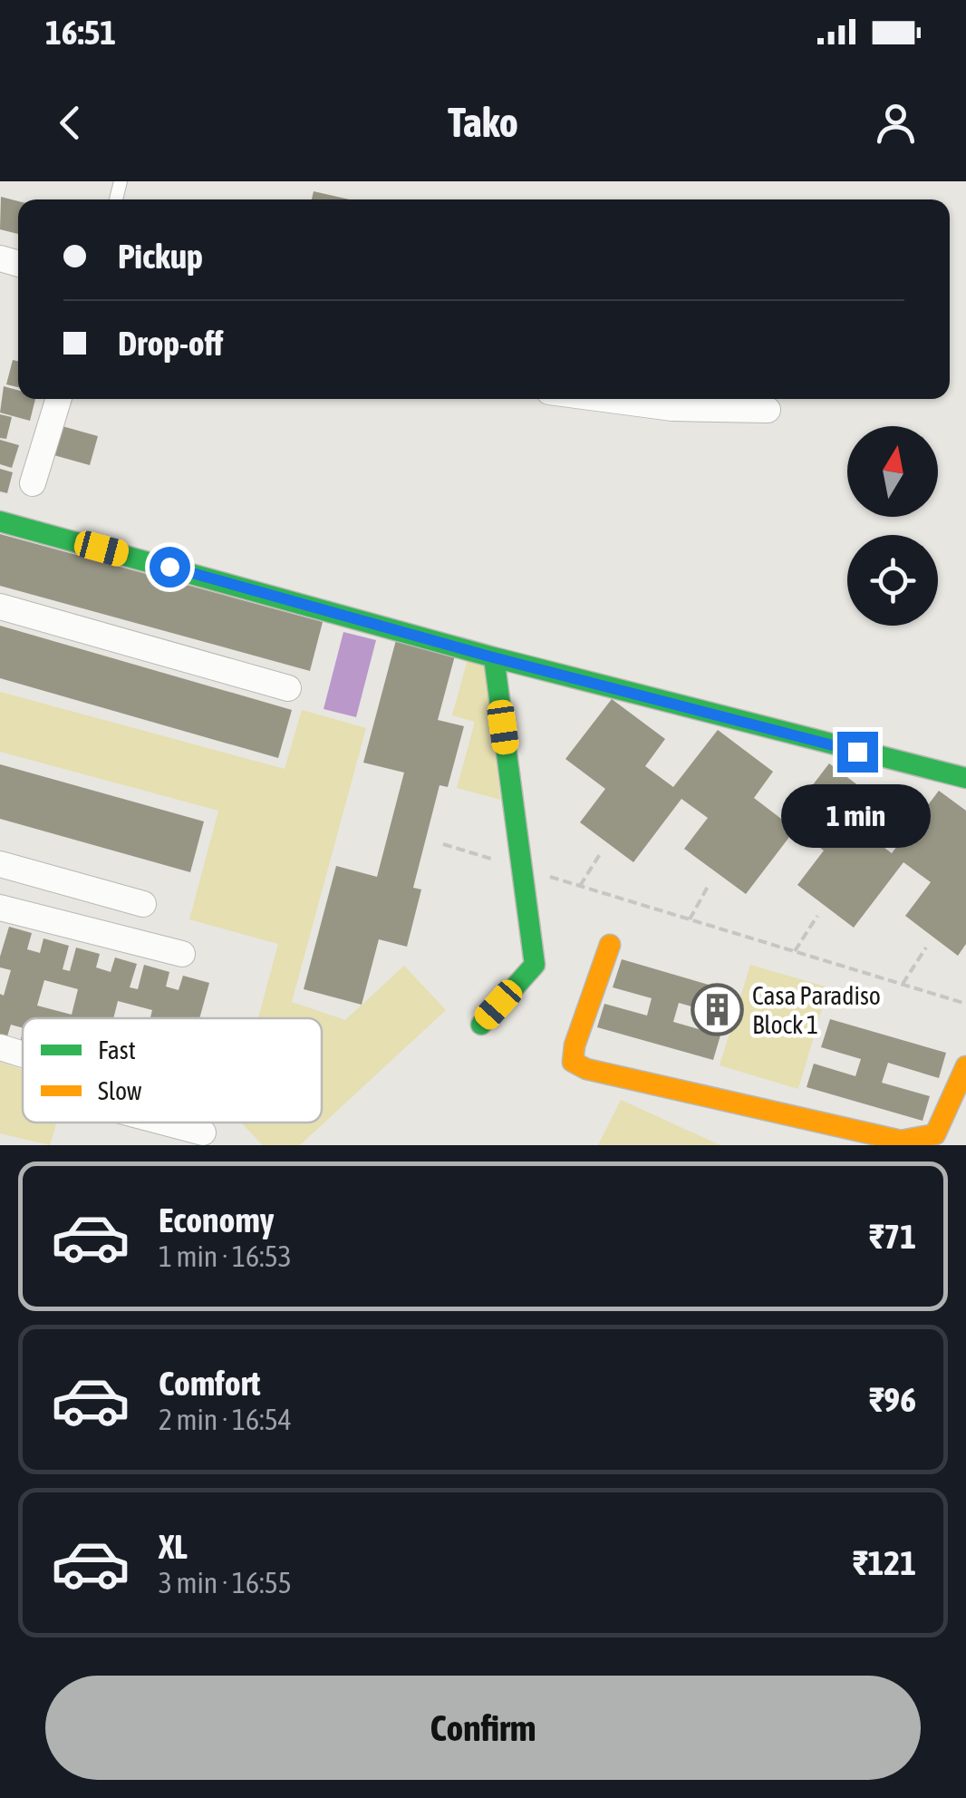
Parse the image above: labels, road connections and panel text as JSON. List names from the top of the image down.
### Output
{
  "places": {
    "building": ["Casa Paradiso Block 1"]
  },
  "legend": ["Fast", "Slow"],
  "north": "top",
  "page": {
    "status": "16:51",
    "header": "Tako",
    "banner": ["Pickup", "Drop-off"],
    "bubble": "1 min",
    "list": [
      {
        "name": "Economy",
        "note": "1 min · 16:53",
        "value": "₹71"
      },
      {
        "name": "Comfort",
        "note": "2 min · 16:54",
        "value": "₹96"
      },
      {
        "name": "XL",
        "note": "3 min · 16:55",
        "value": "₹121"
      }
    ],
    "buttons": "Confirm"
  }
}
